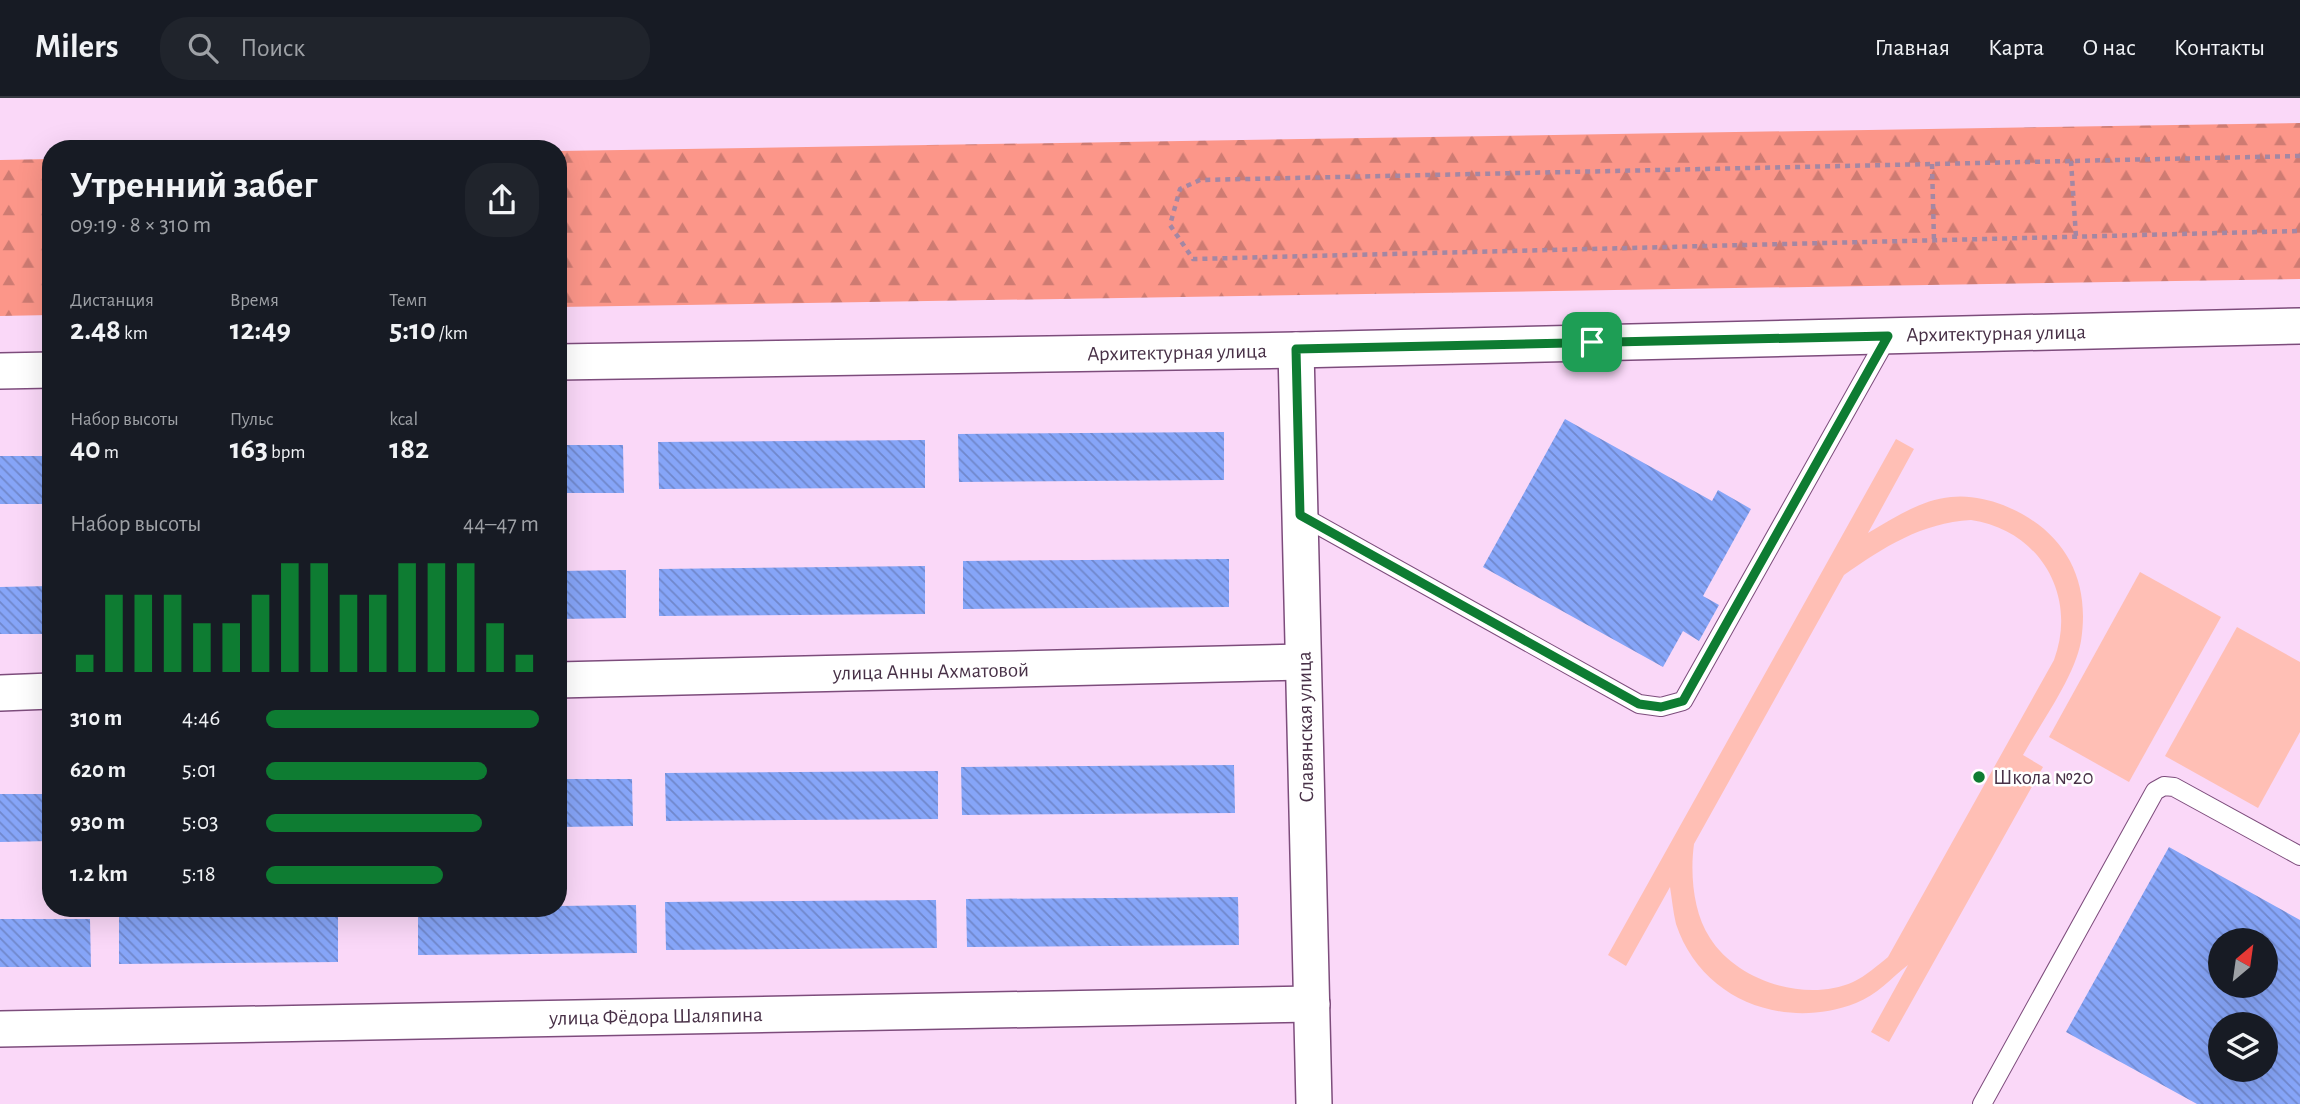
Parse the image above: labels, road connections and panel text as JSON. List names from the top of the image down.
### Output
{
  "streets": {
    "street": [
      "Архитектурная улица",
      "улица Анны Ахматовой",
      "Славянская улица",
      "улица Фёдора Шаляпина"
    ]
  },
  "crossings": [
    ["Архитектурная улица", "Славянская улица"],
    ["улица Анны Ахматовой", "Славянская улица"],
    ["Славянская улица", "улица Фёдора Шаляпина"]
  ],
  "places": ["Школа №20"],
  "north": "top right",
  "page": {
    "header": "Milers",
    "search": "Поиск",
    "nav": [
      "Главная",
      "Карта",
      "О нас",
      "Контакты"
    ],
    "heading": ["Утренний забег", "09:19 · 8 × 310 m"],
    "stats": [
      ["Дистанция", "2.48 km"],
      ["Время", "12:49"],
      ["Темп", "5:10 /km"],
      ["Набор высоты", "40 m"],
      ["Пульс", "163 bpm"],
      ["kcal", "182"]
    ],
    "chart": ["Набор высоты", "44–47 m"],
    "list": [
      {
        "name": "310 m",
        "note": "4:46"
      },
      {
        "name": "620 m",
        "note": "5:01"
      },
      {
        "name": "930 m",
        "note": "5:03"
      },
      {
        "name": "1.2 km",
        "note": "5:18"
      }
    ]
  }
}
